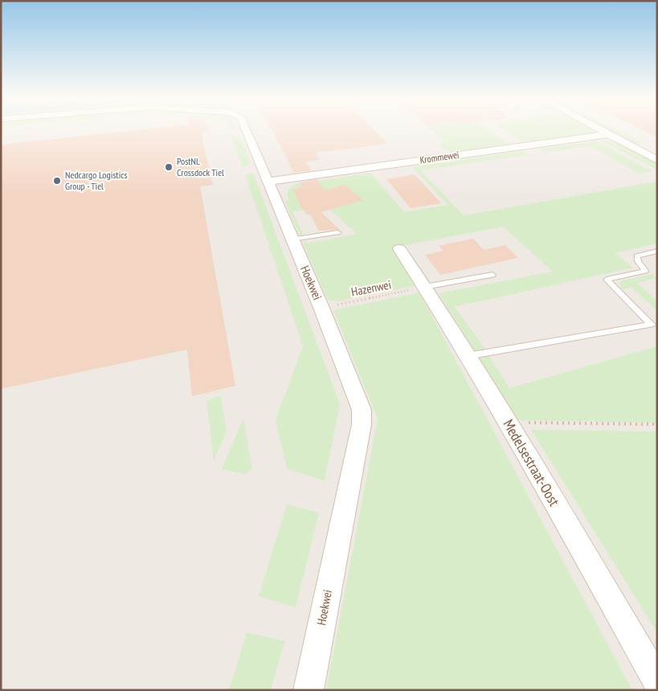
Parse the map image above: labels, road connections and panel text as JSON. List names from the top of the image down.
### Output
{
  "streets": {
    "street": ["Krommewei", "Hoekwei", "Medelsestraat-Oost"],
    "path": ["Hazenwei"]
  },
  "crossings": [
    ["Krommewei", "Hoekwei"],
    ["Hoekwei", "Hazenwei"],
    ["Hazenwei", "Medelsestraat-Oost"]
  ],
  "places": ["PostNL Crossdock Tiel", "Nedcargo Logistics Group - Tiel"]
}
